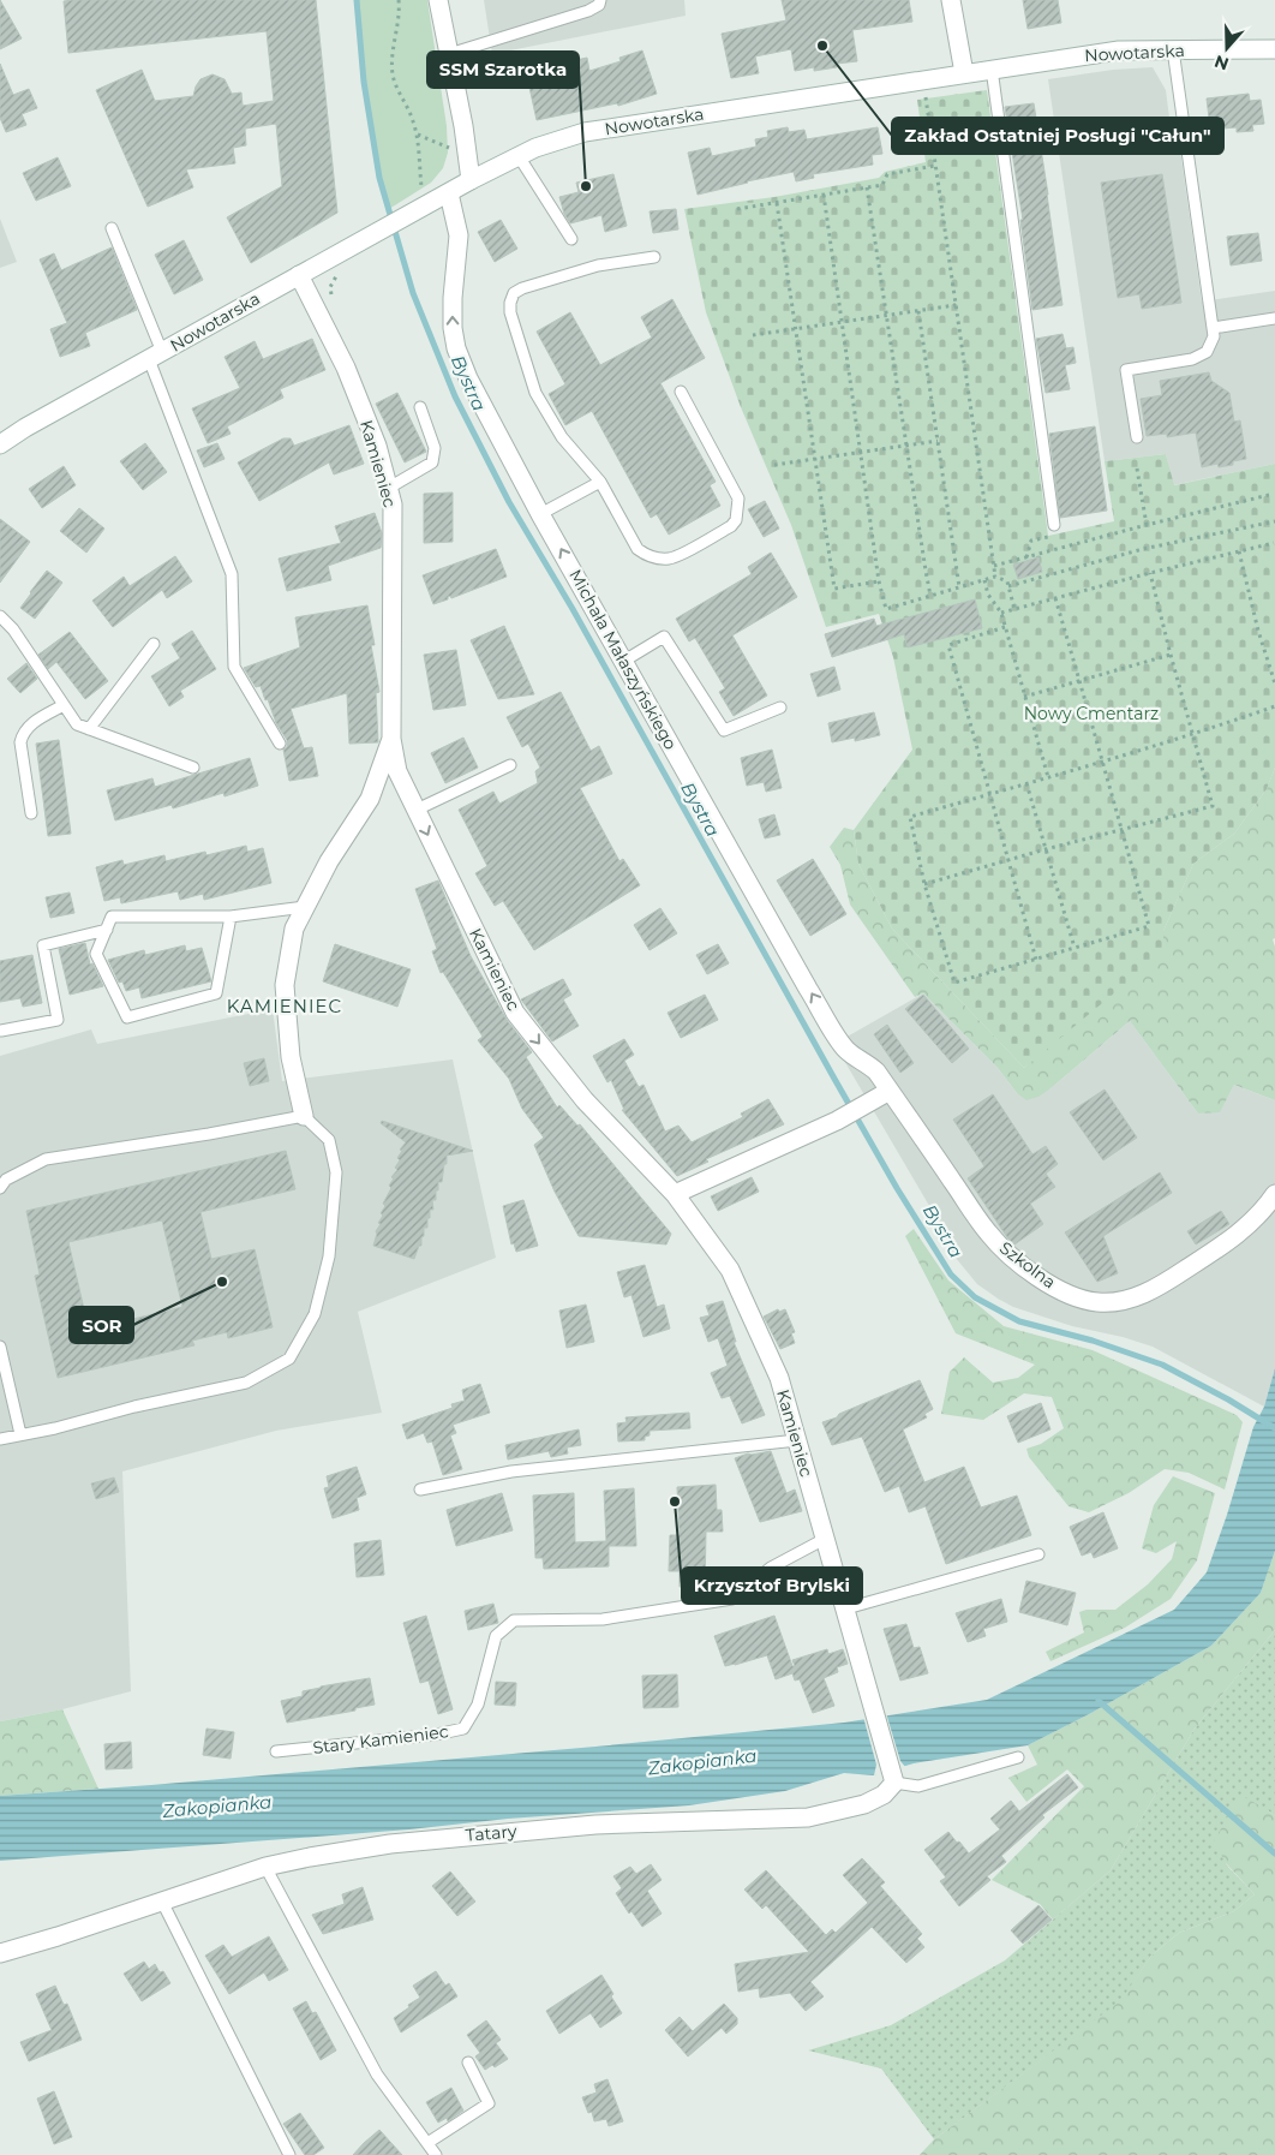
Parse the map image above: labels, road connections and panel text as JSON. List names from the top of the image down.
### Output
{
  "streets": {
    "street": [
      "Nowotarska",
      "Kamieniec",
      "Michała Małaszyńskiego",
      "Szkolna",
      "Tatary"
    ],
    "lane": ["Stary Kamieniec"]
  },
  "crossings": [
    ["Nowotarska", "Kamieniec"],
    ["Nowotarska", "Michała Małaszyńskiego"],
    ["Kamieniec", "Stary Kamieniec"],
    ["Kamieniec", "Tatary"],
    ["Michała Małaszyńskiego", "Szkolna"]
  ],
  "one_way": ["Michała Małaszyńskiego"],
  "districts": ["KAMIENIEC"],
  "water": ["Bystra", "Zakopianka"],
  "parks": ["Nowy Cmentarz"],
  "places": [
    "Zakład Ostatniej Posługi \"Całun\"",
    "SSM Szarotka",
    "SOR",
    "Krzysztof Brylski"
  ],
  "north": "bottom"
}
